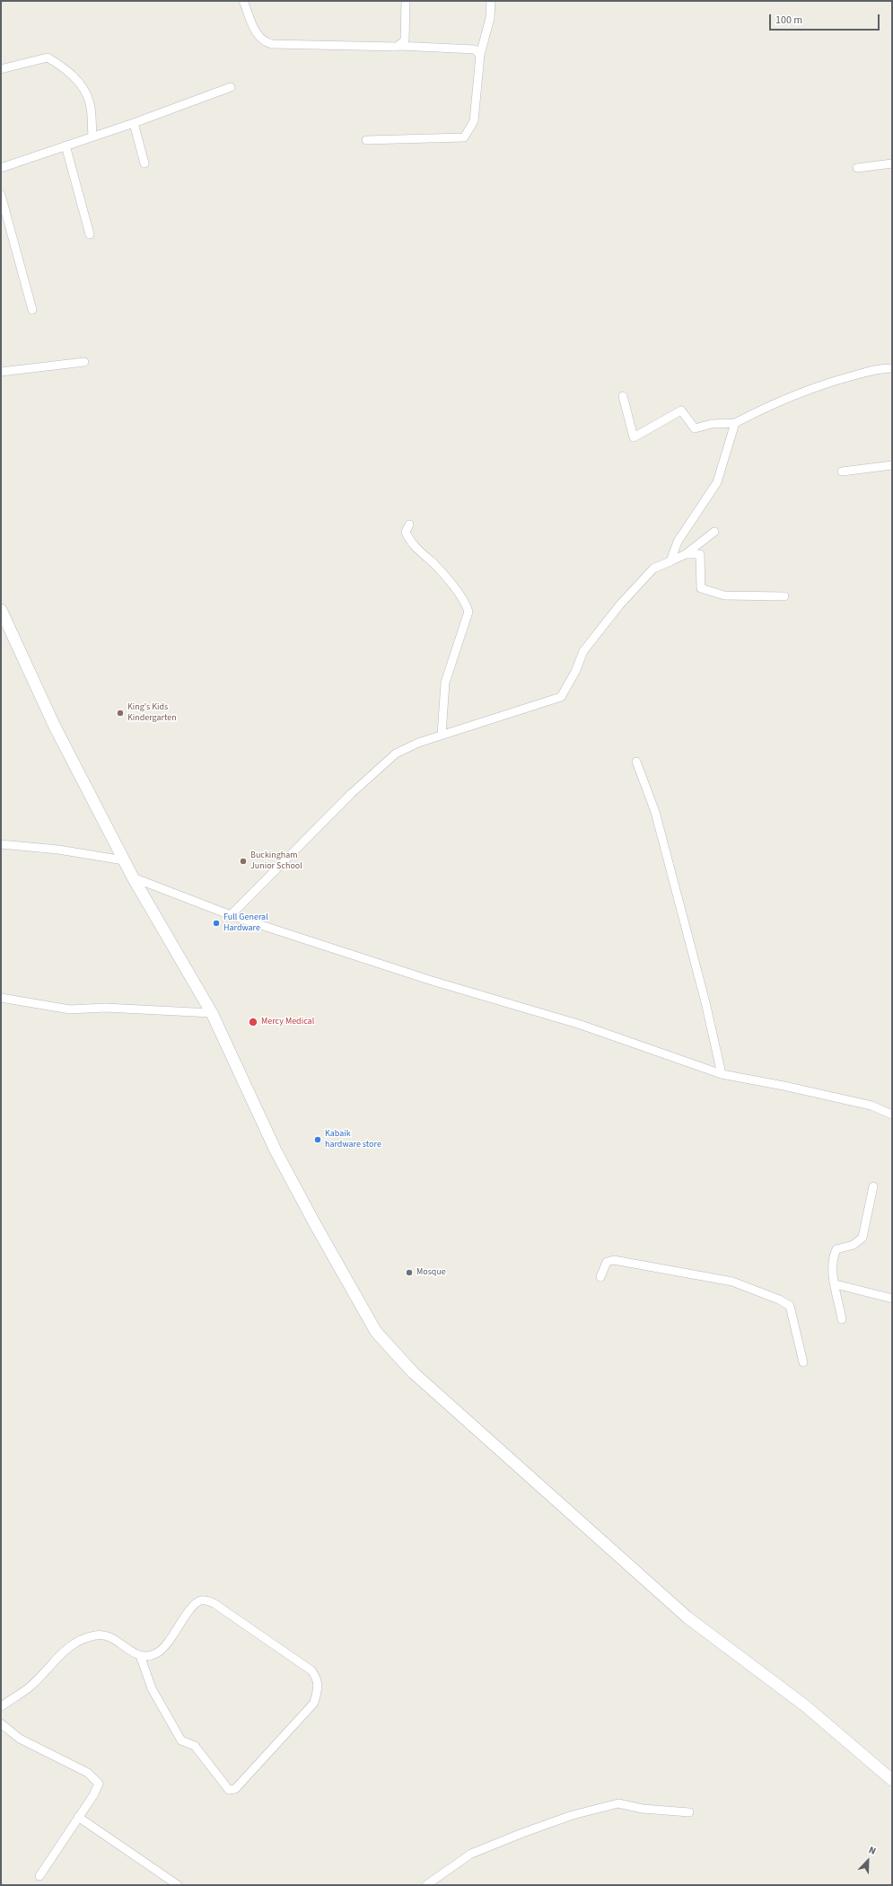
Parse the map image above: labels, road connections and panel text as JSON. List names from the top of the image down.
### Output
{
  "places": [
    "King's Kids Kindergarten",
    "Buckingham Junior School",
    "Full General Hardware",
    "Mercy Medical",
    "Kabaik hardware store",
    "Mosque"
  ],
  "scale_bar": "100 m",
  "north": "top right"
}
